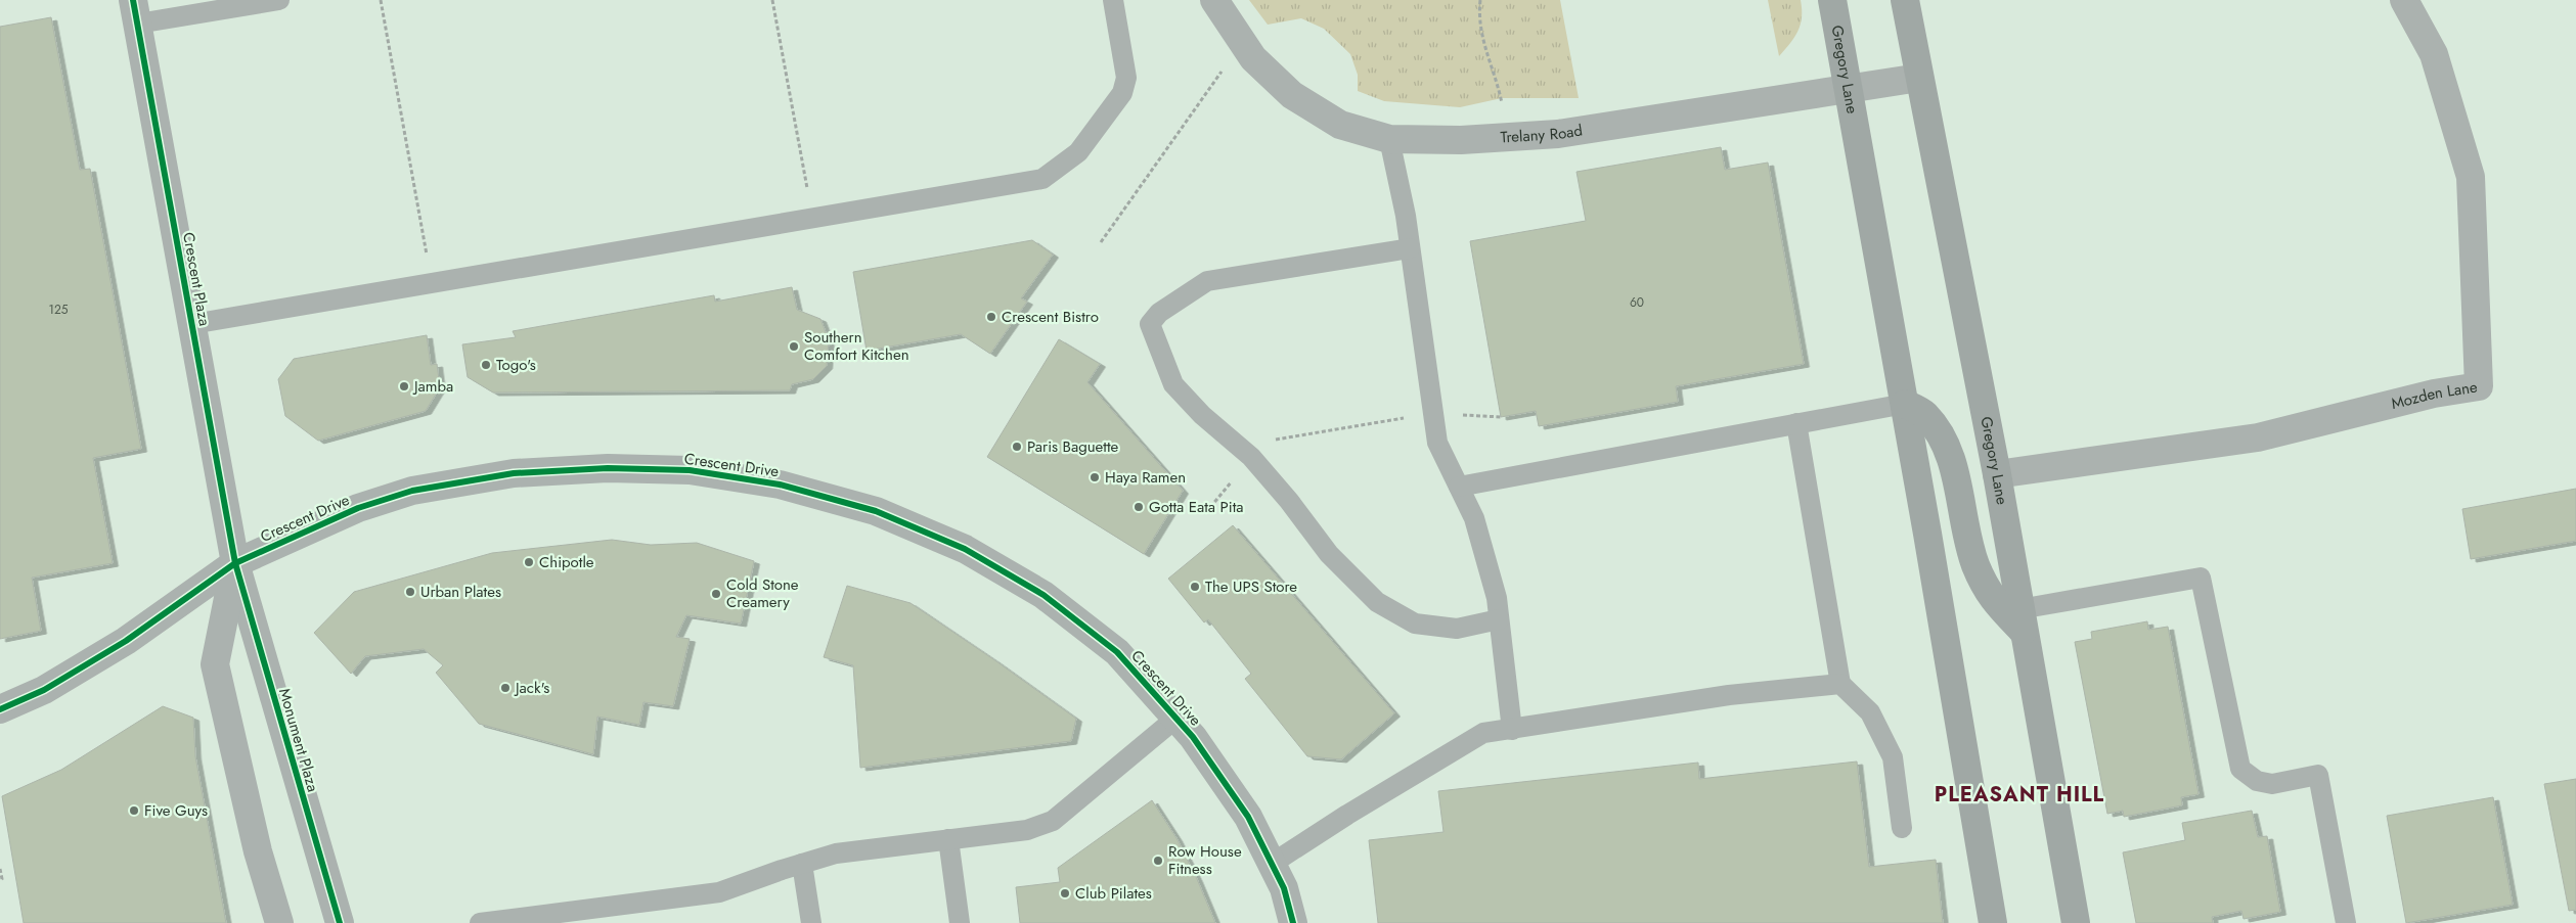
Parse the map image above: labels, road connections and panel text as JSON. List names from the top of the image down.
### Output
{
  "streets": {
    "main road": ["Gregory Lane"],
    "street": [
      "Trelany Road",
      "Crescent Plaza",
      "Mozden Lane",
      "Crescent Drive",
      "Monument Plaza"
    ]
  },
  "crossings": [
    ["Gregory Lane", "Trelany Road"],
    ["Gregory Lane", "Mozden Lane"],
    ["Crescent Plaza", "Crescent Drive"],
    ["Crescent Plaza", "Monument Plaza"],
    ["Crescent Drive", "Monument Plaza"]
  ],
  "districts": ["PLEASANT HILL"],
  "places": [
    "Crescent Bistro",
    "Southern Comfort Kitchen",
    "Togo's",
    "Jamba",
    "Paris Baguette",
    "Haya Ramen",
    "Gotta Eata Pita",
    "Chipotle",
    "The UPS Store",
    "Urban Plates",
    "Cold Stone Creamery",
    "Jack's",
    "Five Guys",
    "Row House Fitness",
    "Club Pilates"
  ],
  "house_numbers": ["60", "125"]
}
